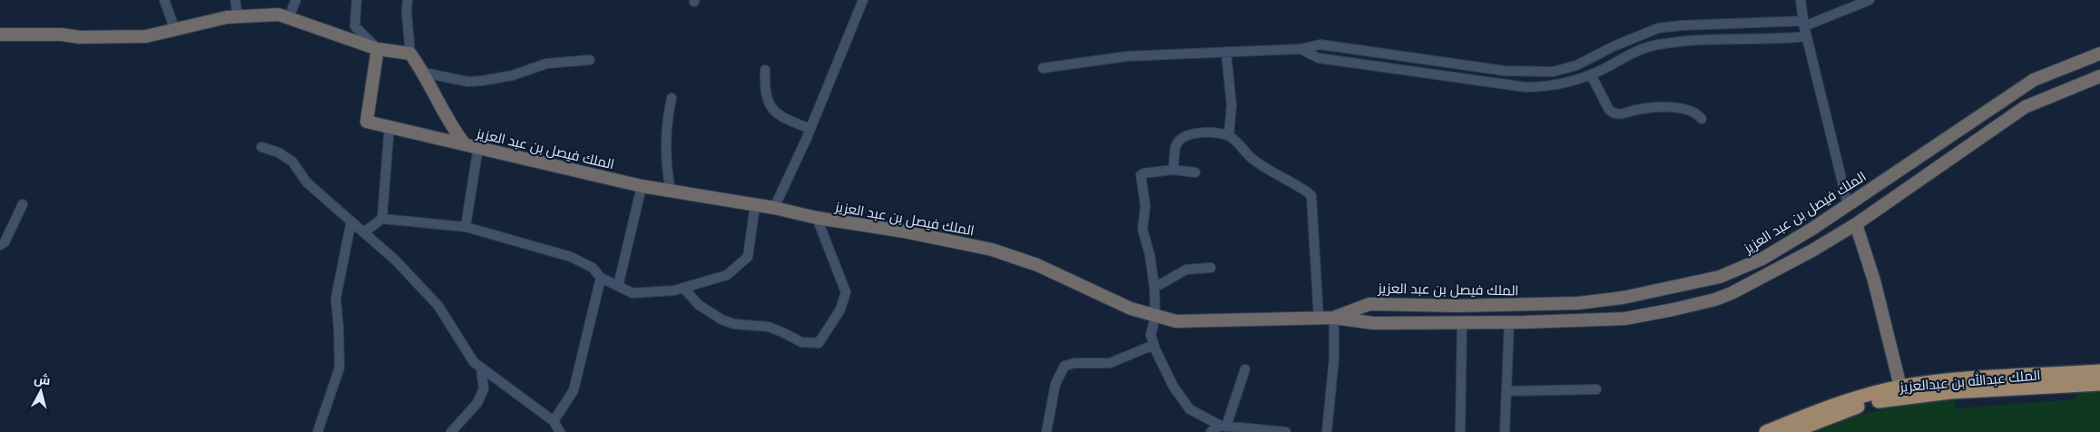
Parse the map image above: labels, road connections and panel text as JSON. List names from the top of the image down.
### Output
{
  "streets": {
    "main road": ["الملك عبدالله بن عبدالعزيز"],
    "street": ["الملك فيصل بن عبد العزيز"]
  },
  "north": "top"
}
